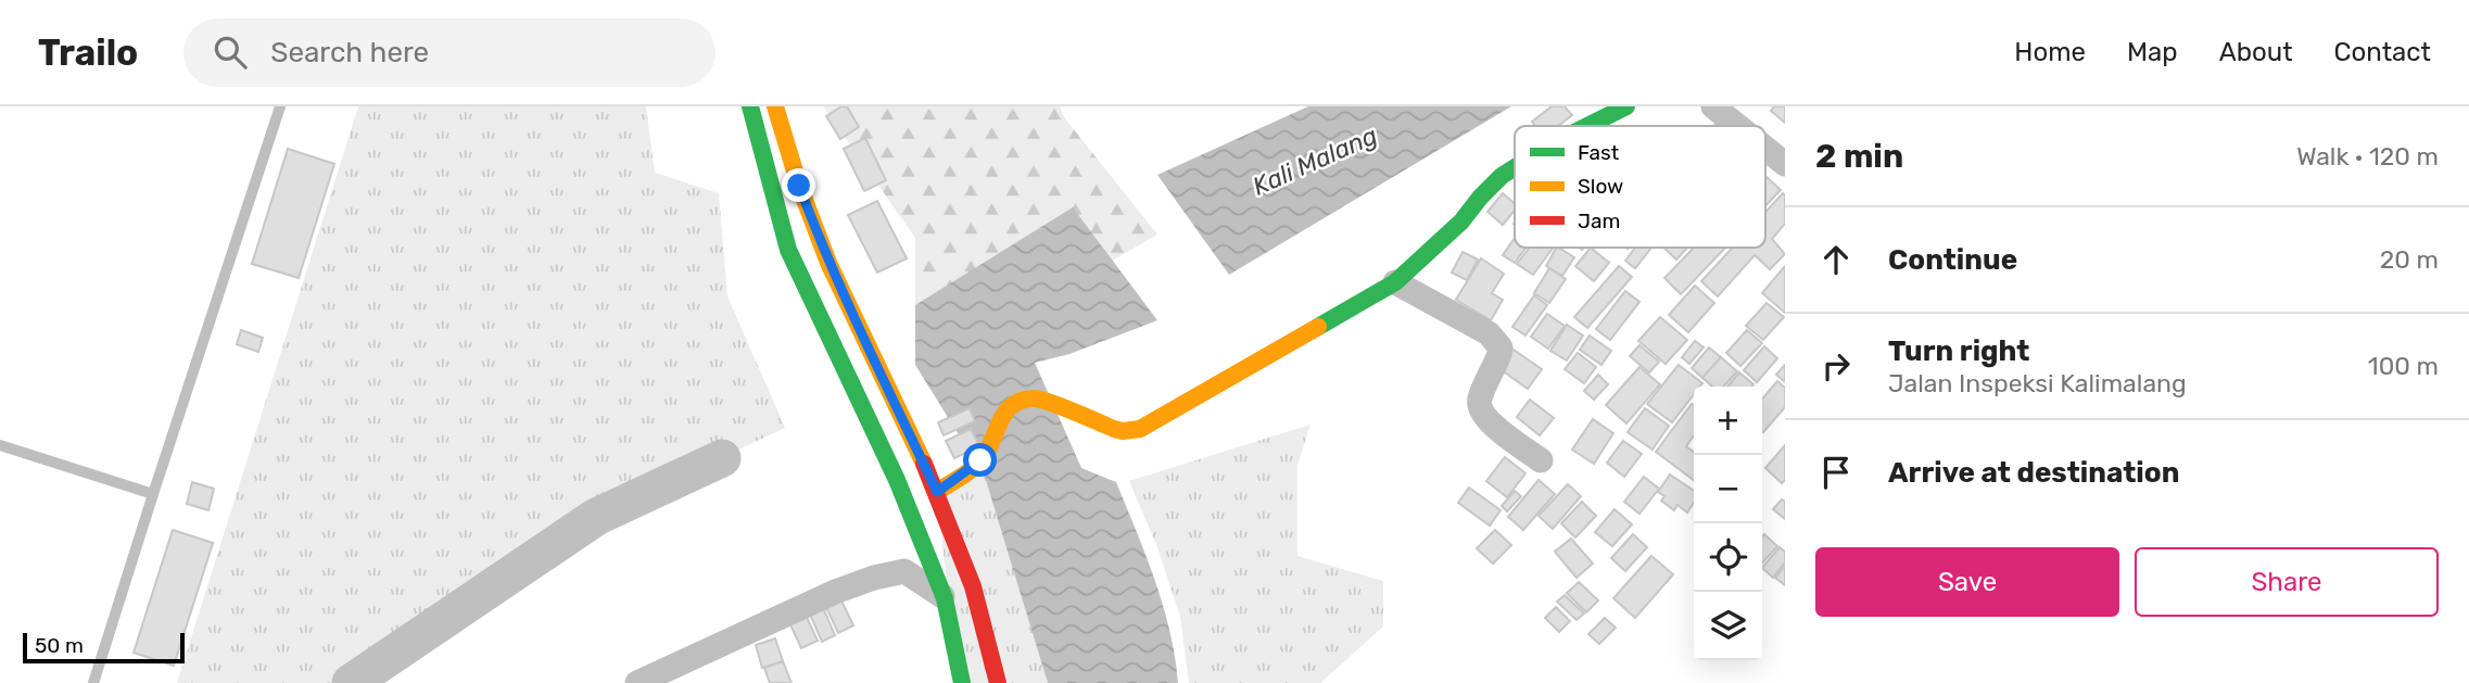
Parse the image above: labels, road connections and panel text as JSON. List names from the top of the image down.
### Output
{
  "water": ["Kali Malang"],
  "legend": ["Fast", "Slow", "Jam"],
  "scale_bar": "50 m",
  "page": {
    "header": "Trailo",
    "search": "Search here",
    "nav": [
      "Home",
      "Map",
      "About",
      "Contact"
    ],
    "heading": ["2 min", "Walk · 120 m"],
    "list": [
      ["Continue", "20 m"],
      ["Turn right", "Jalan Inspeksi Kalimalang", "100 m"],
      "Arrive at destination"
    ],
    "map_buttons": ["+", "−"],
    "buttons": ["Save", "Share"],
    "scale": "50 m"
  }
}
